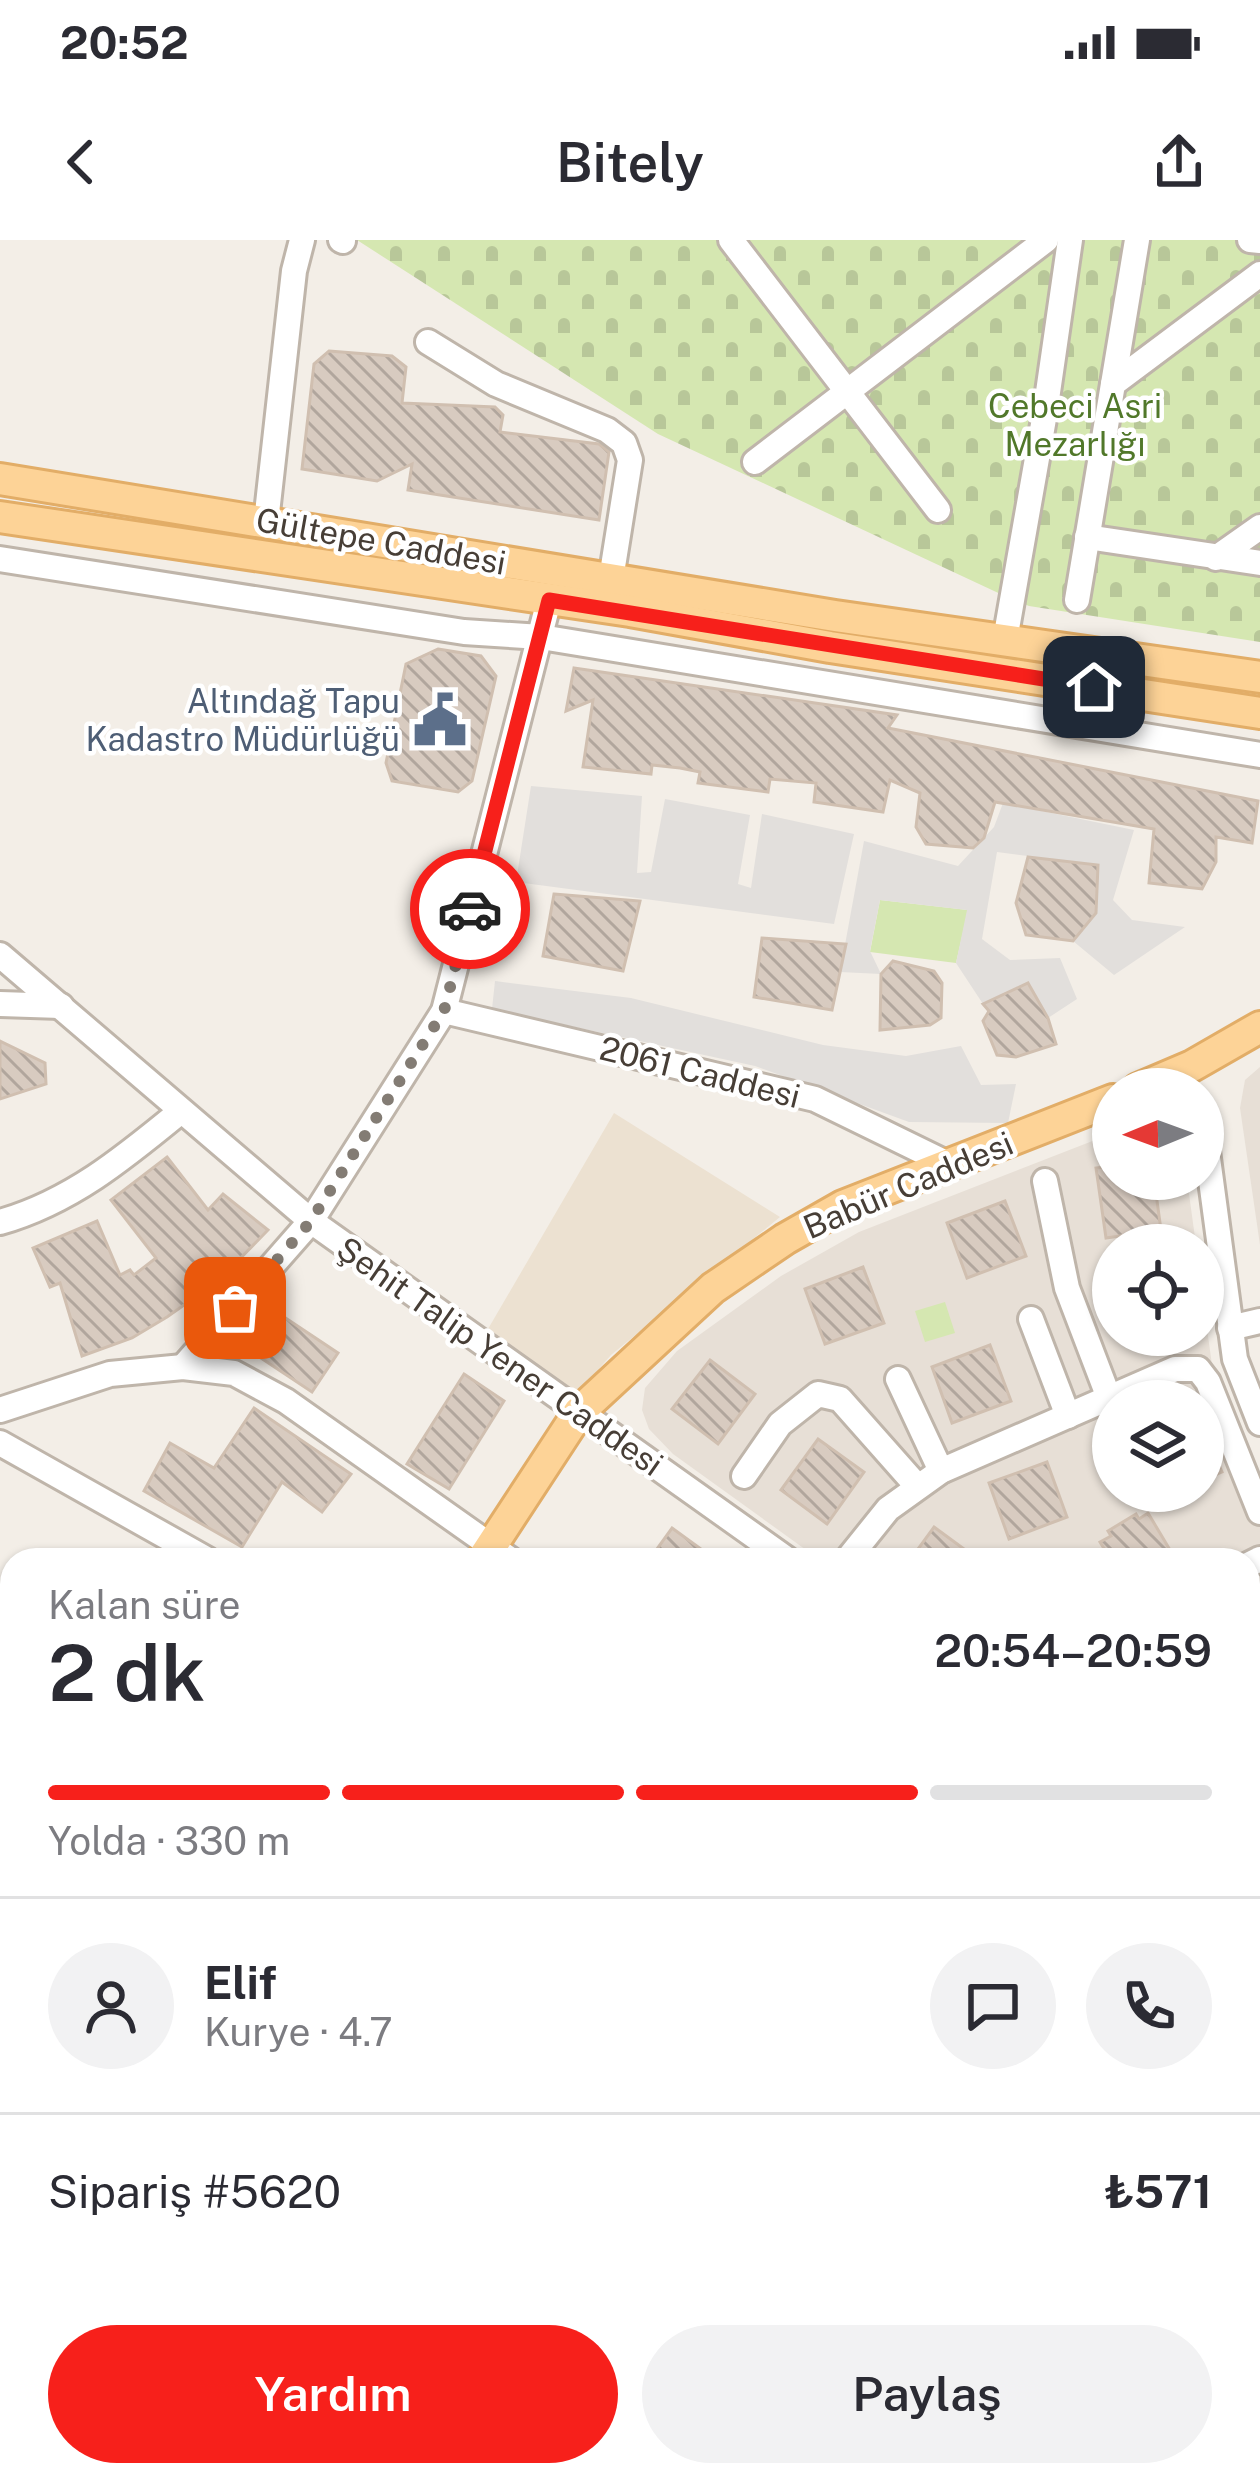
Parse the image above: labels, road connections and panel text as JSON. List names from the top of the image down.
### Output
{
  "streets": {
    "main road": ["Gültepe Caddesi", "Babür Caddesi"],
    "street": ["2061 Caddesi", "Şehit Talip Yener Caddesi"]
  },
  "crossings": [
    ["2061 Caddesi", "Babür Caddesi"],
    ["Babür Caddesi", "Şehit Talip Yener Caddesi"]
  ],
  "parks": ["Cebeci Asri Mezarlığı"],
  "places": {
    "public building": ["Altındağ Tapu Kadastro Müdürlüğü"]
  },
  "north": "left",
  "page": {
    "status": "20:52",
    "header": "Bitely",
    "heading": ["2 dk", "Kalan süre", "20:54–20:59"],
    "panel": [
      "Elif",
      "Kurye · 4.7",
      "Sipariş #5620",
      "₺571"
    ],
    "bar": "Yolda · 330 m",
    "buttons": ["Yardım", "Paylaş"]
  }
}
